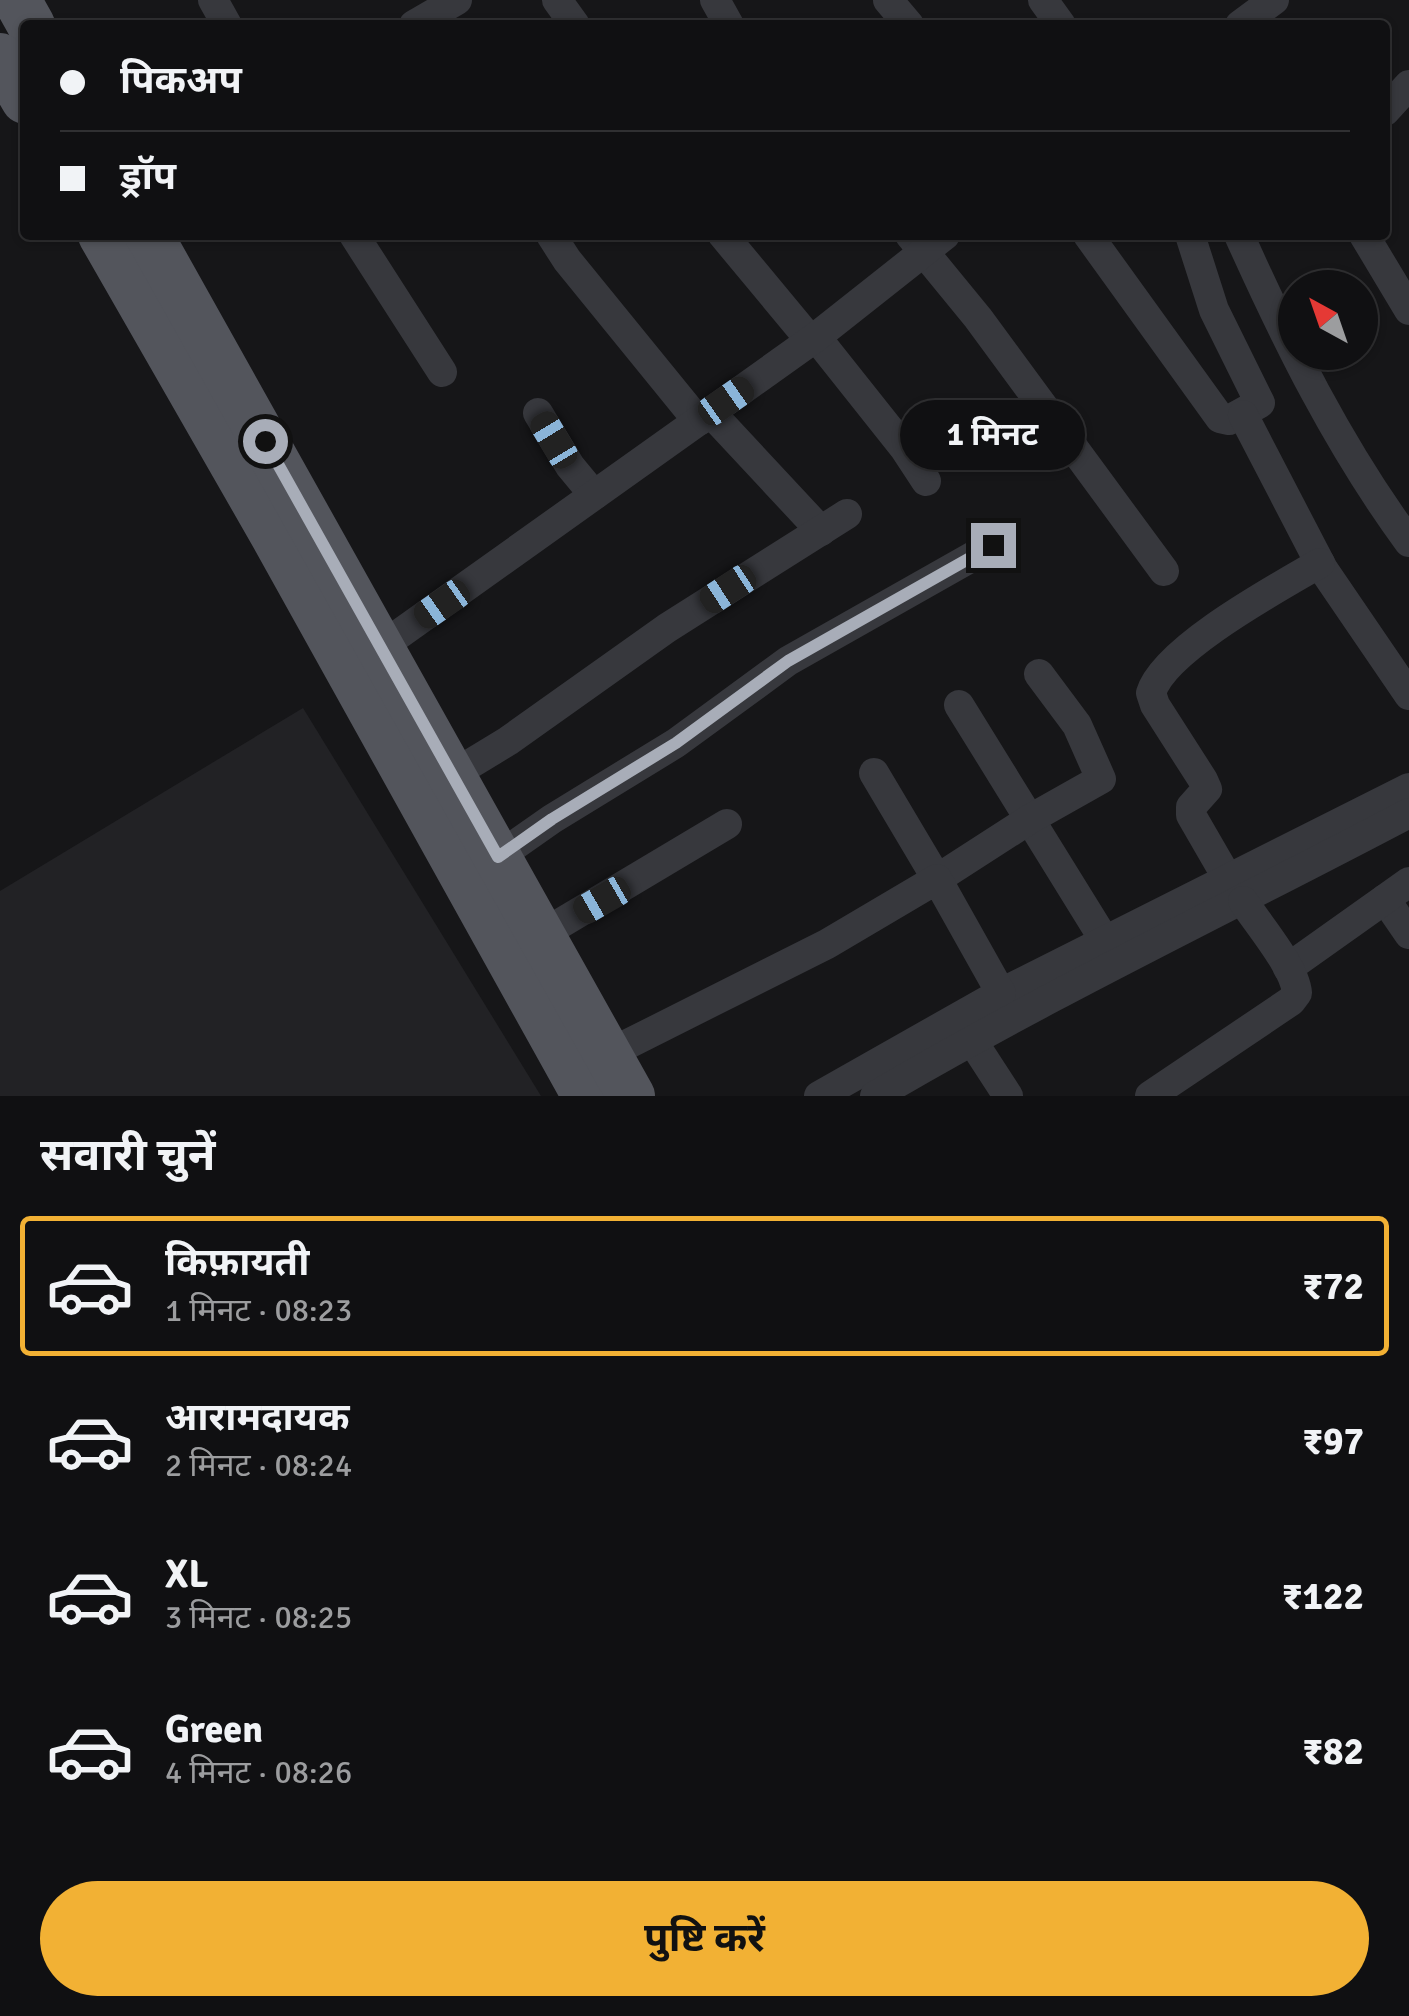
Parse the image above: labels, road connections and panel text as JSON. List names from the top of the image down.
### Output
{
  "north": "top left",
  "page": {
    "banner": ["पिकअप", "ड्रॉप"],
    "bubble": "1 मिनट",
    "heading": "सवारी चुनें",
    "list": [
      {
        "name": "किफ़ायती",
        "note": "1 मिनट · 08:23",
        "value": "₹72"
      },
      {
        "name": "आरामदायक",
        "note": "2 मिनट · 08:24",
        "value": "₹97"
      },
      {
        "name": "XL",
        "note": "3 मिनट · 08:25",
        "value": "₹122"
      },
      {
        "name": "Green",
        "note": "4 मिनट · 08:26",
        "value": "₹82"
      }
    ],
    "buttons": "पुष्टि करें"
  }
}
